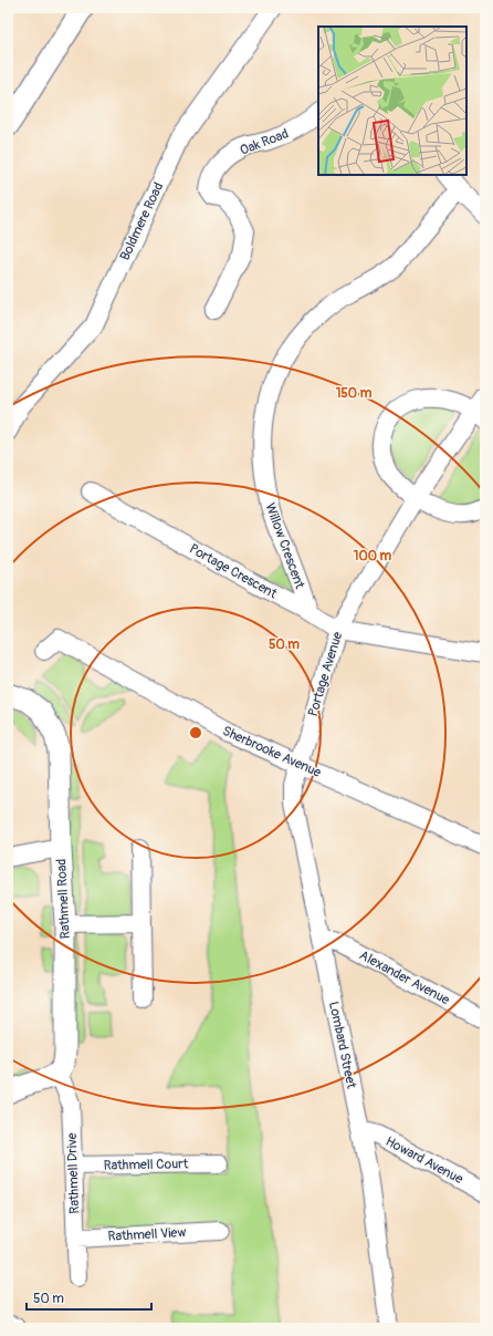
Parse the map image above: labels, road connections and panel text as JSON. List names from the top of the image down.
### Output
{
  "streets": {
    "street": [
      "Oak Road",
      "Boldmere Road",
      "Willow Crescent",
      "Portage Crescent",
      "Portage Avenue",
      "Sherbrooke Avenue",
      "Rathmell Road",
      "Alexander Avenue",
      "Lombard Street",
      "Howard Avenue",
      "Rathmell Court",
      "Rathmell Drive",
      "Rathmell View"
    ]
  },
  "crossings": [
    ["Willow Crescent", "Portage Crescent"],
    ["Portage Crescent", "Portage Avenue"],
    ["Portage Avenue", "Sherbrooke Avenue"],
    ["Portage Avenue", "Lombard Street"],
    ["Sherbrooke Avenue", "Lombard Street"],
    ["Rathmell Road", "Rathmell Drive"],
    ["Alexander Avenue", "Lombard Street"],
    ["Lombard Street", "Howard Avenue"],
    ["Rathmell Court", "Rathmell Drive"],
    ["Rathmell Drive", "Rathmell View"]
  ],
  "scale_bar": "50 m",
  "rings": ["150 m", "100 m", "50 m"]
}
